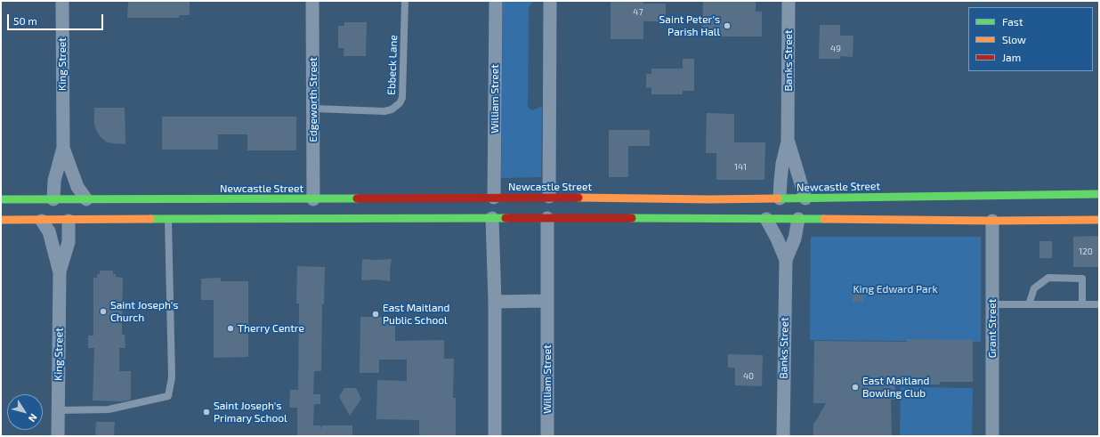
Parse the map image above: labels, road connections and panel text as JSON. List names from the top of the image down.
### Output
{
  "streets": {
    "highway": ["Newcastle Street"],
    "street": [
      "Banks Street",
      "King Street",
      "William Street",
      "Edgeworth Street",
      "Grant Street"
    ],
    "lane": ["Ebbeck Lane"]
  },
  "crossings": [
    ["Banks Street", "Newcastle Street"],
    ["King Street", "Newcastle Street"],
    ["Ebbeck Lane", "Edgeworth Street"],
    ["William Street", "Newcastle Street"],
    ["Edgeworth Street", "Newcastle Street"],
    ["Newcastle Street", "Grant Street"]
  ],
  "parks": ["King Edward Park"],
  "places": [
    "Saint Peter's Parish Hall",
    "Saint Joseph's Church",
    "East Maitland Public School",
    "Therry Centre",
    "East Maitland Bowling Club",
    "Saint Joseph's Primary School"
  ],
  "house_numbers": [
    "47",
    "49",
    "141",
    "120",
    "40"
  ],
  "legend": ["Fast", "Slow", "Jam"],
  "scale_bar": "50 m",
  "north": "bottom right"
}
